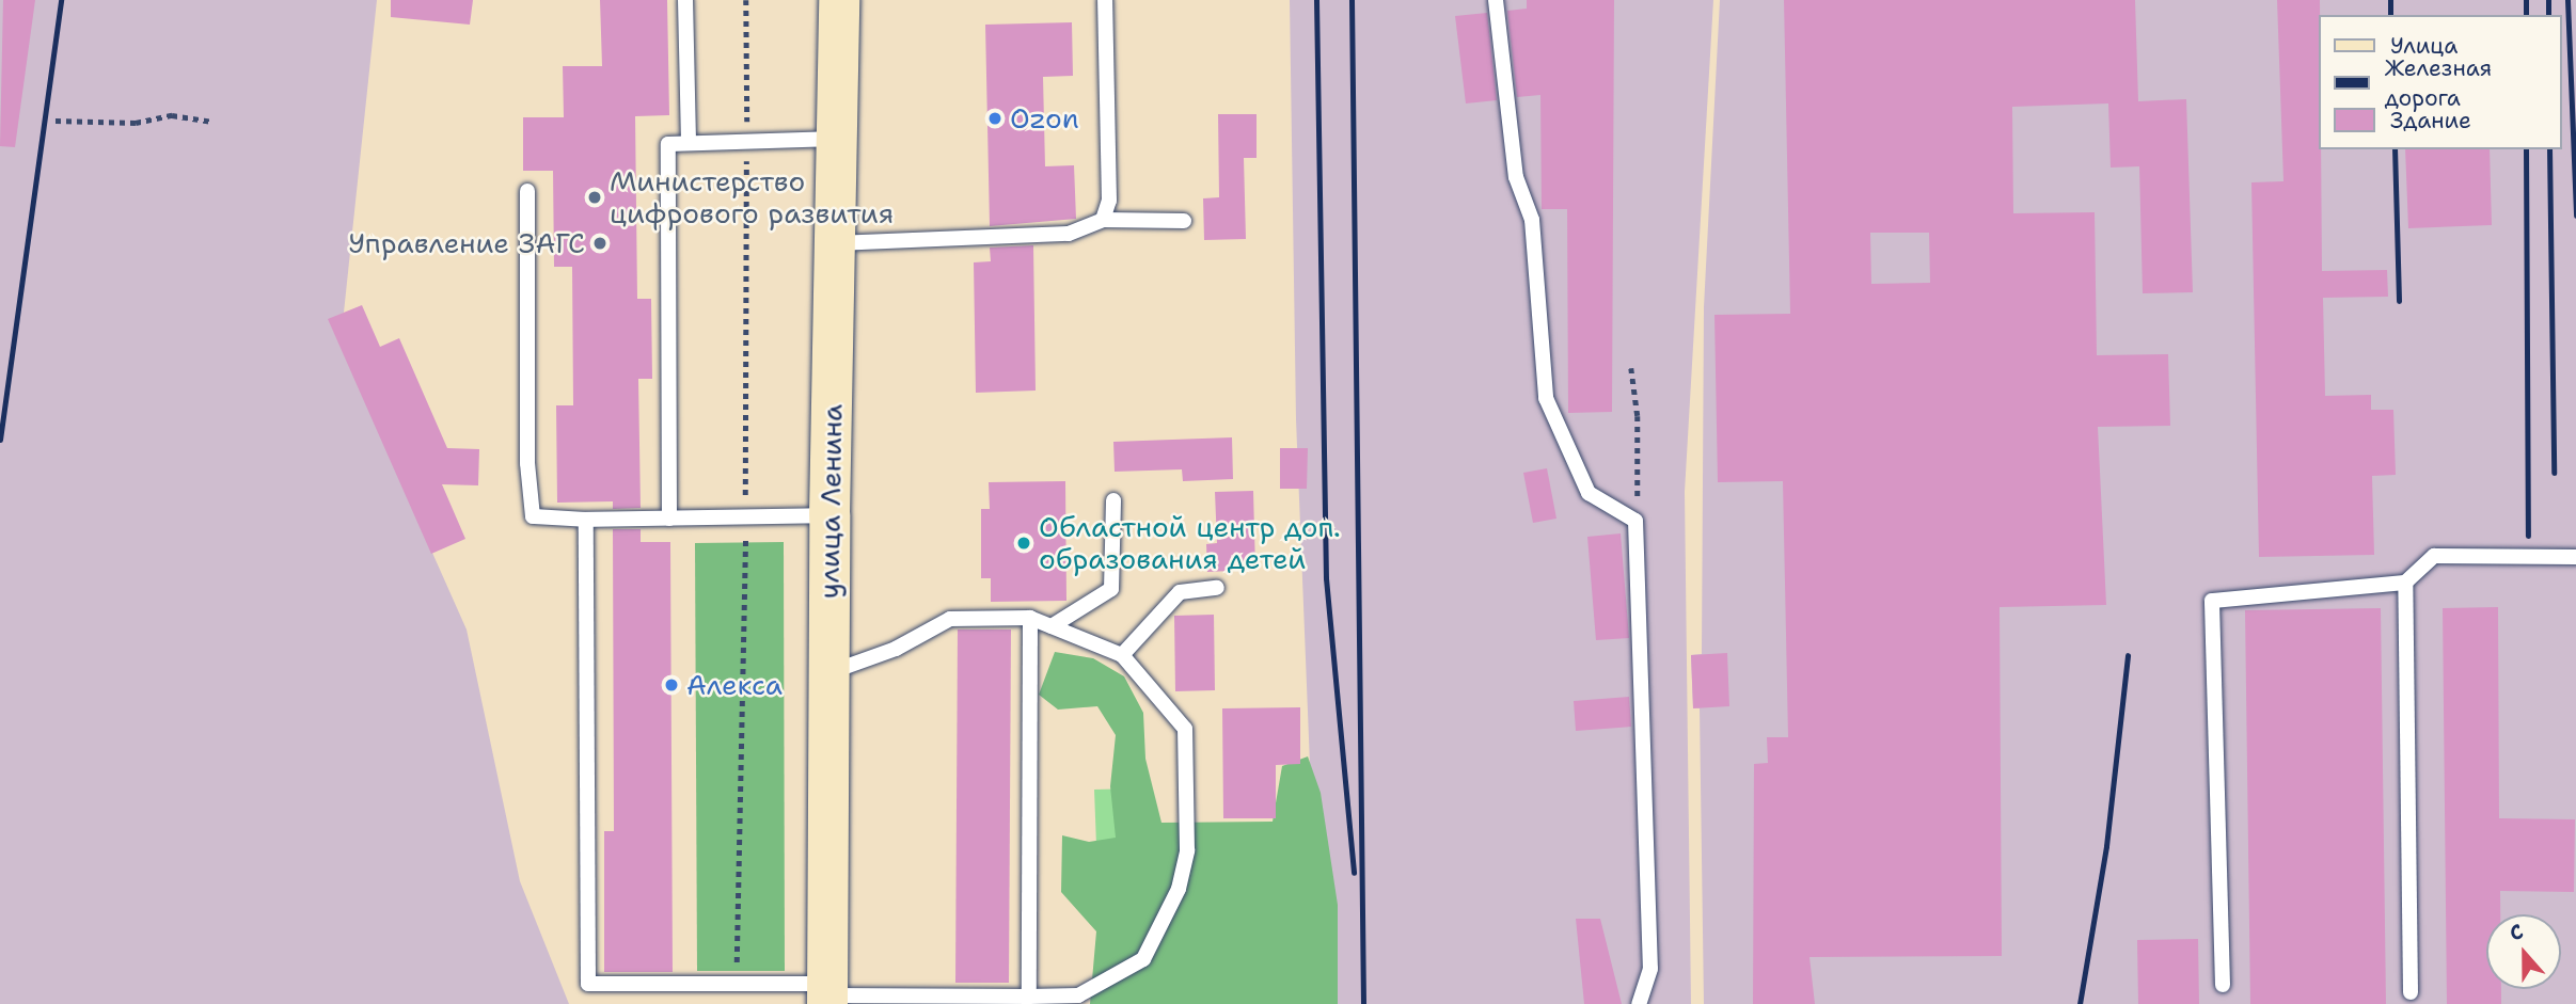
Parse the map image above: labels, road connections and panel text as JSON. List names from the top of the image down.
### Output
{
  "streets": {
    "main road": ["улица Ленина"]
  },
  "places": [
    "Ozon",
    "Министерство цифрового развития",
    "Управление ЗАГС",
    "Областной центр доп. образования детей",
    "Алекса"
  ],
  "legend": ["Улица", "Железная дорога", "Здание"],
  "north": "top"
}
